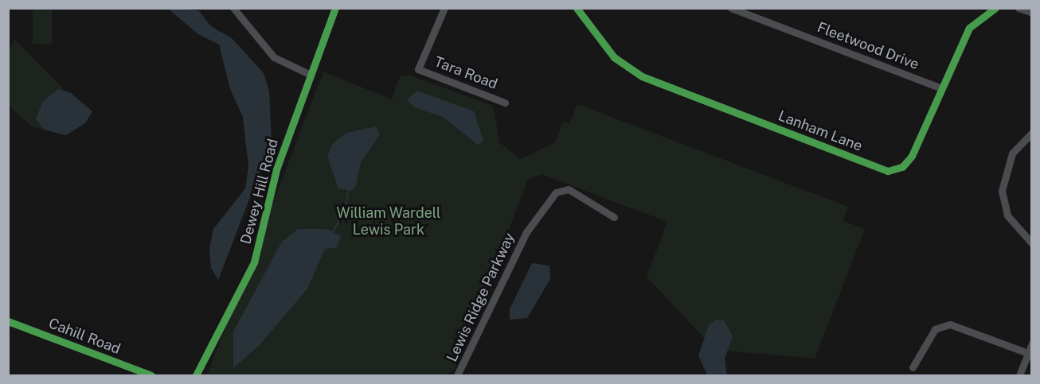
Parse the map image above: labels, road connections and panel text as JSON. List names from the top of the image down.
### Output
{
  "streets": {
    "street": [
      "Fleetwood Drive",
      "Tara Road",
      "Lanham Lane",
      "Dewey Hill Road",
      "Lewis Ridge Parkway",
      "Cahill Road"
    ]
  },
  "crossings": [
    ["Fleetwood Drive", "Lanham Lane"]
  ],
  "parks": ["William Wardell Lewis Park"]
}
